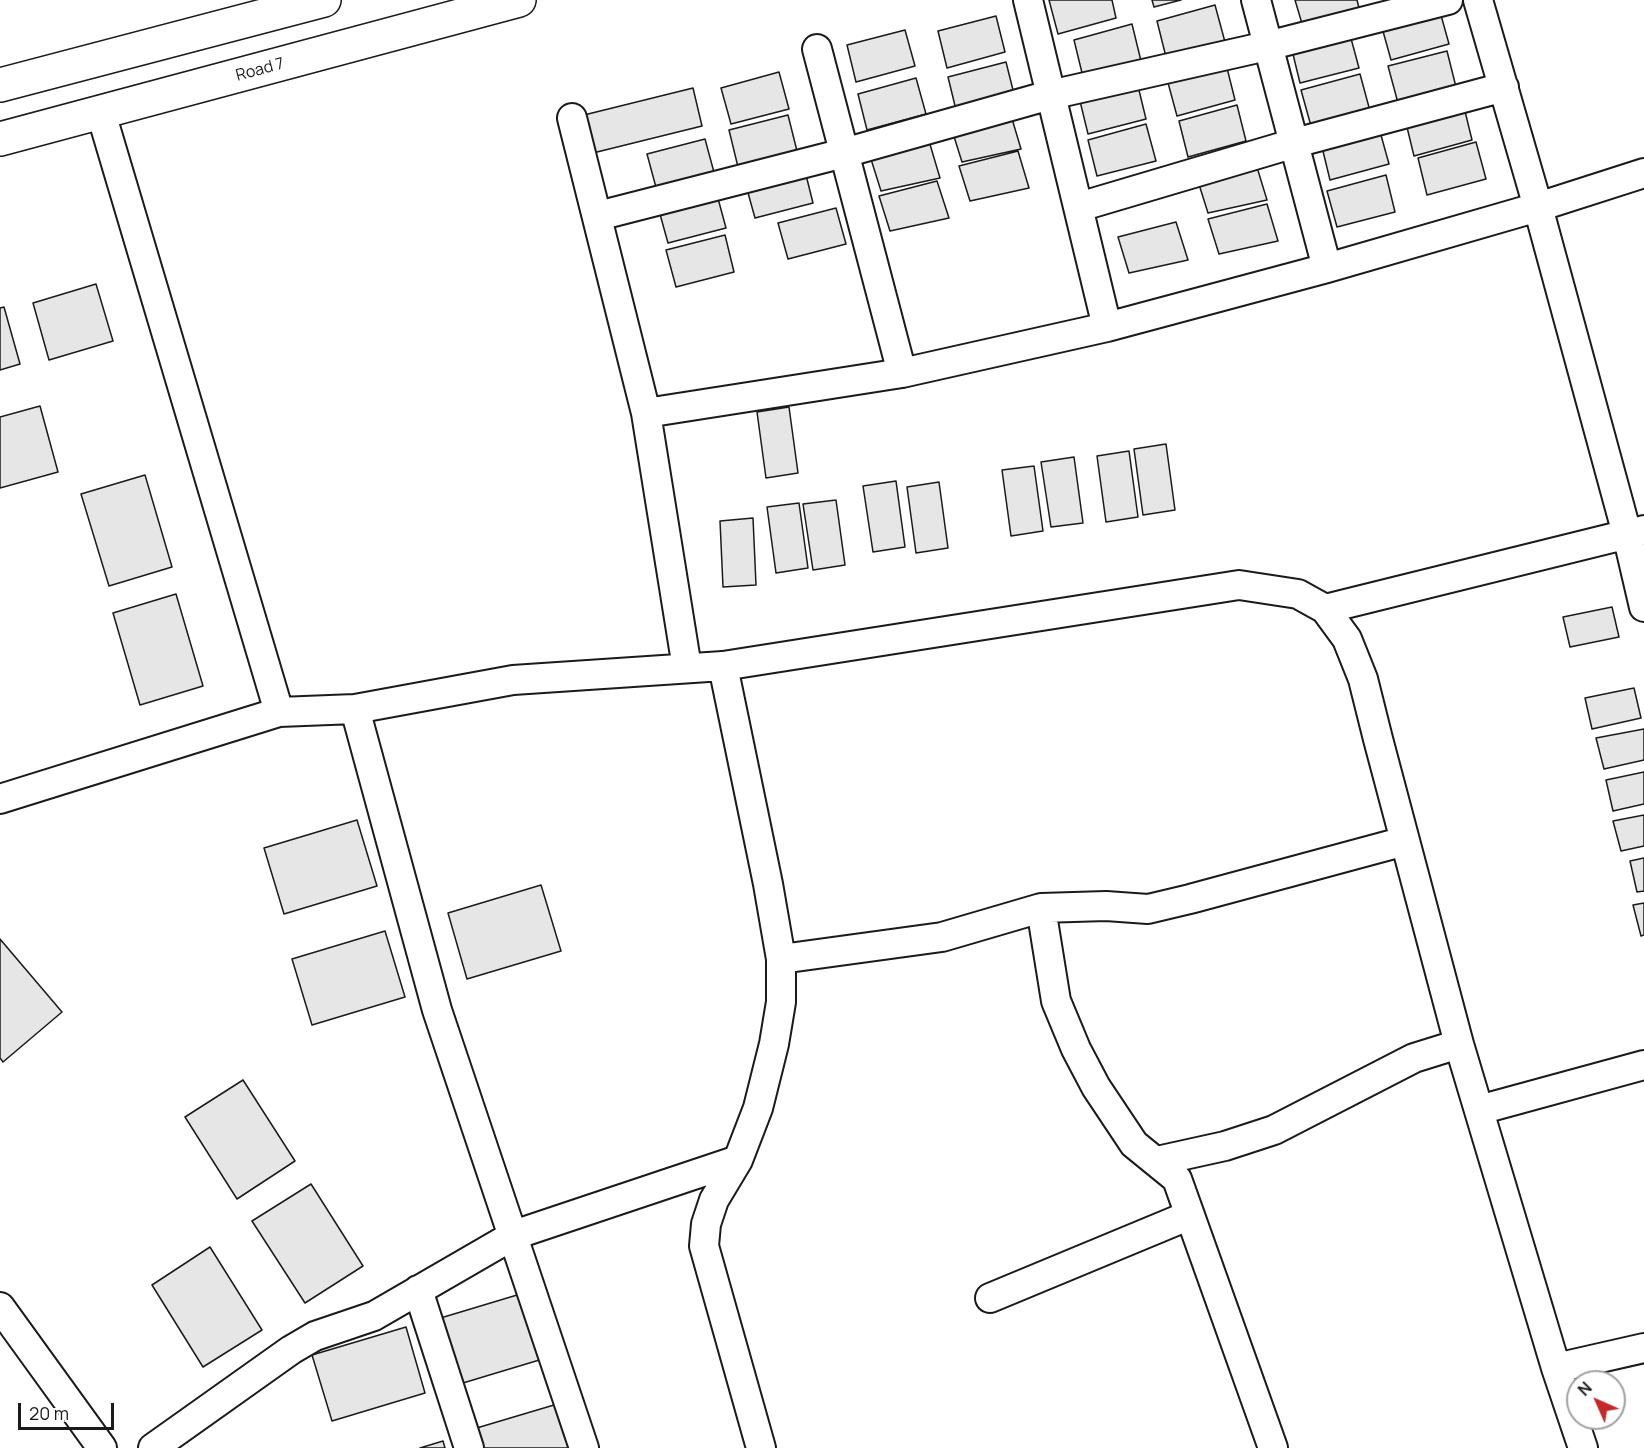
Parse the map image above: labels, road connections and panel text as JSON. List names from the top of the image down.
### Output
{
  "streets": {
    "main road": ["Road 7"]
  },
  "scale_bar": "20 m",
  "north": "top left"
}
